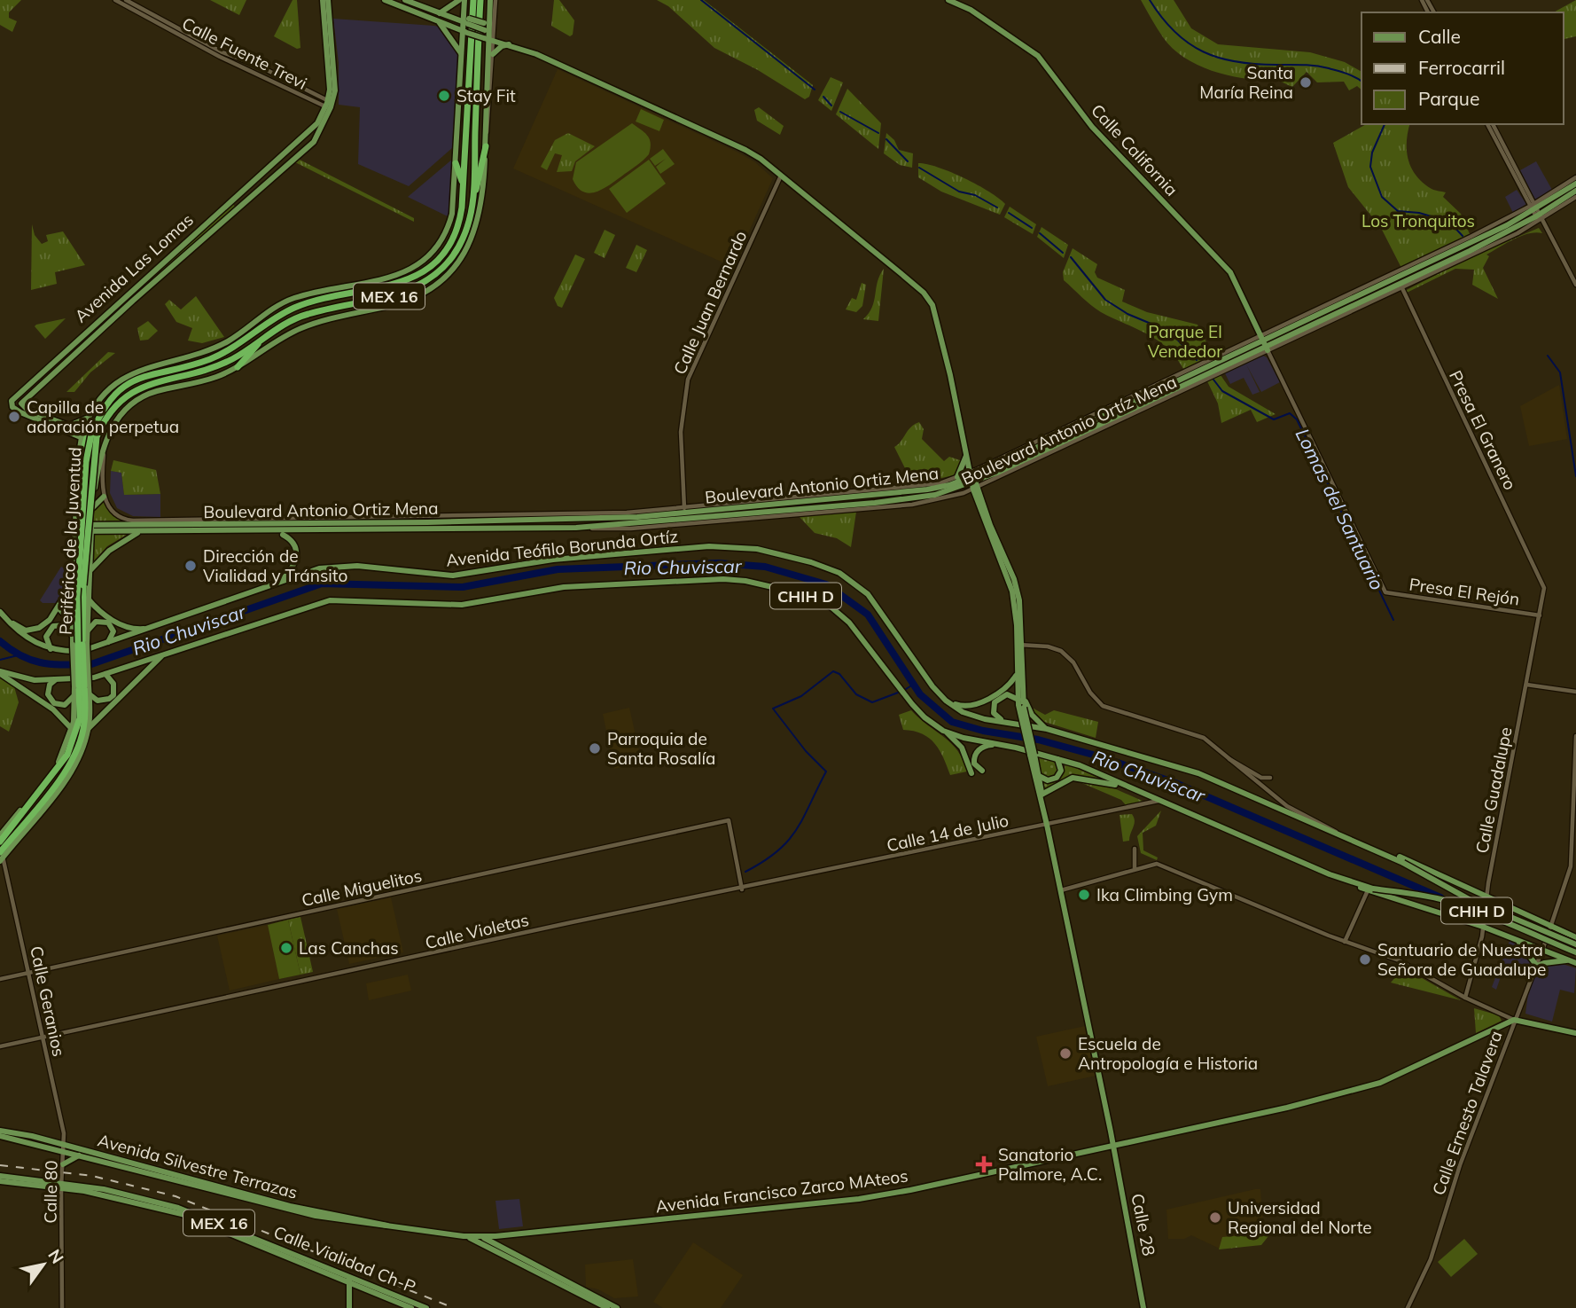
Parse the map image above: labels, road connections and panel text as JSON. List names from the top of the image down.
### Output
{
  "streets": {
    "highway": ["MEX 16", "Periférico de la Juventud"],
    "main road": [
      "Calle California",
      "Avenida Las Lomas",
      "Boulevard Antonio Ortiz Mena",
      "Avenida Teófilo Borunda Ortíz",
      "CHIH D",
      "Avenida Silvestre Terrazas",
      "Avenida Francisco Zarco MAteos",
      "Calle 28",
      "Calle Vialidad Ch-P"
    ],
    "street": [
      "Calle Fuente Trevi",
      "Calle Juan Bernardo",
      "Boulevard Antonio Ortíz Mena",
      "Presa El Granero",
      "Presa El Rejón",
      "Calle Guadalupe",
      "Calle 14 de Julio",
      "Calle Miguelitos",
      "Calle Violetas",
      "Calle Geranios",
      "Calle Ernesto Talavera",
      "Calle 80"
    ]
  },
  "crossings": [
    ["Calle Fuente Trevi", "Avenida Las Lomas"],
    ["Calle California", "Boulevard Antonio Ortiz Mena"],
    ["Calle California", "Presa El Rejón"],
    ["MEX 16", "Periférico de la Juventud"],
    ["MEX 16", "Calle Geranios"],
    ["Calle Juan Bernardo", "Boulevard Antonio Ortiz Mena"],
    ["Boulevard Antonio Ortíz Mena", "Boulevard Antonio Ortiz Mena"],
    ["Presa El Granero", "Boulevard Antonio Ortiz Mena"],
    ["Presa El Granero", "Calle Guadalupe"],
    ["Boulevard Antonio Ortiz Mena", "Presa El Rejón"],
    ["Avenida Teófilo Borunda Ortíz", "CHIH D"],
    ["Presa El Rejón", "Calle Guadalupe"],
    ["CHIH D", "Calle 14 de Julio"],
    ["Calle 14 de Julio", "Calle Miguelitos"],
    ["Calle 14 de Julio", "Calle Violetas"],
    ["Calle 14 de Julio", "Calle 28"],
    ["Calle Miguelitos", "Calle Violetas"],
    ["Calle Miguelitos", "Calle Geranios"],
    ["Calle Violetas", "Calle Geranios"],
    ["Calle Geranios", "Avenida Silvestre Terrazas"],
    ["Calle Geranios", "Calle 80"],
    ["Avenida Silvestre Terrazas", "Avenida Francisco Zarco MAteos"],
    ["Avenida Silvestre Terrazas", "Calle 80"],
    ["Avenida Francisco Zarco MAteos", "Calle 28"],
    ["Calle 80", "Calle Vialidad Ch-P"]
  ],
  "water": ["Lomas del Santuario", "Rio Chuviscar"],
  "parks": ["Los Tronquitos", "Parque El Vendedor"],
  "places": {
    "other": [
      "Santa María Reina",
      "Stay Fit",
      "Capilla de adoración perpetua",
      "Dirección de Vialidad y Tránsito",
      "Parroquia de Santa Rosalía",
      "Ika Climbing Gym",
      "Las Canchas",
      "Santuario de Nuestra Señora de Guadalupe",
      "Escuela de Antropología e Historia",
      "Universidad Regional del Norte"
    ],
    "health": ["Sanatorio Palmore, A.C."]
  },
  "legend": ["Calle", "Ferrocarril", "Parque"],
  "north": "top right"
}
